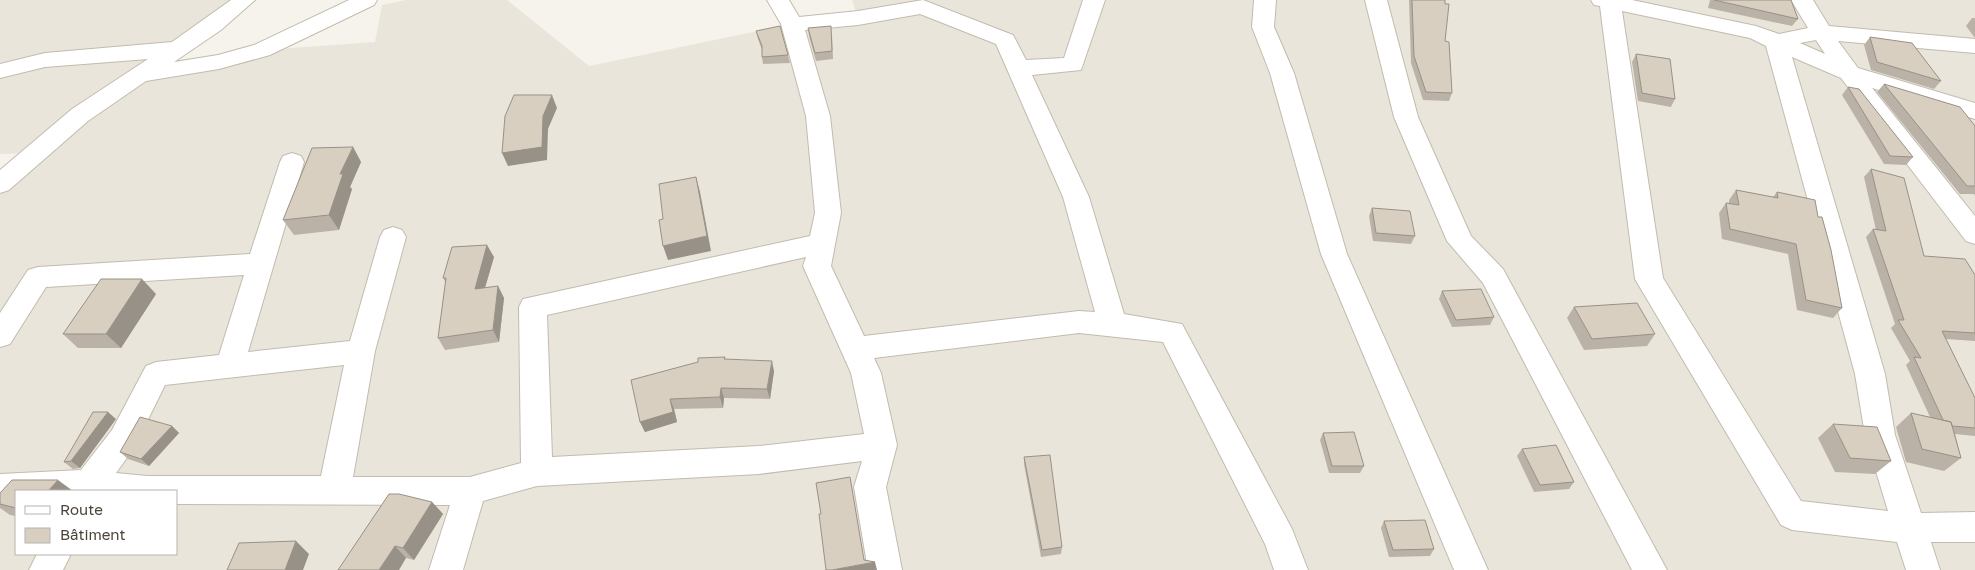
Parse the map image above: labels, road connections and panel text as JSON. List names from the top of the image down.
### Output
{
  "legend": ["Route", "Bâtiment"]
}
